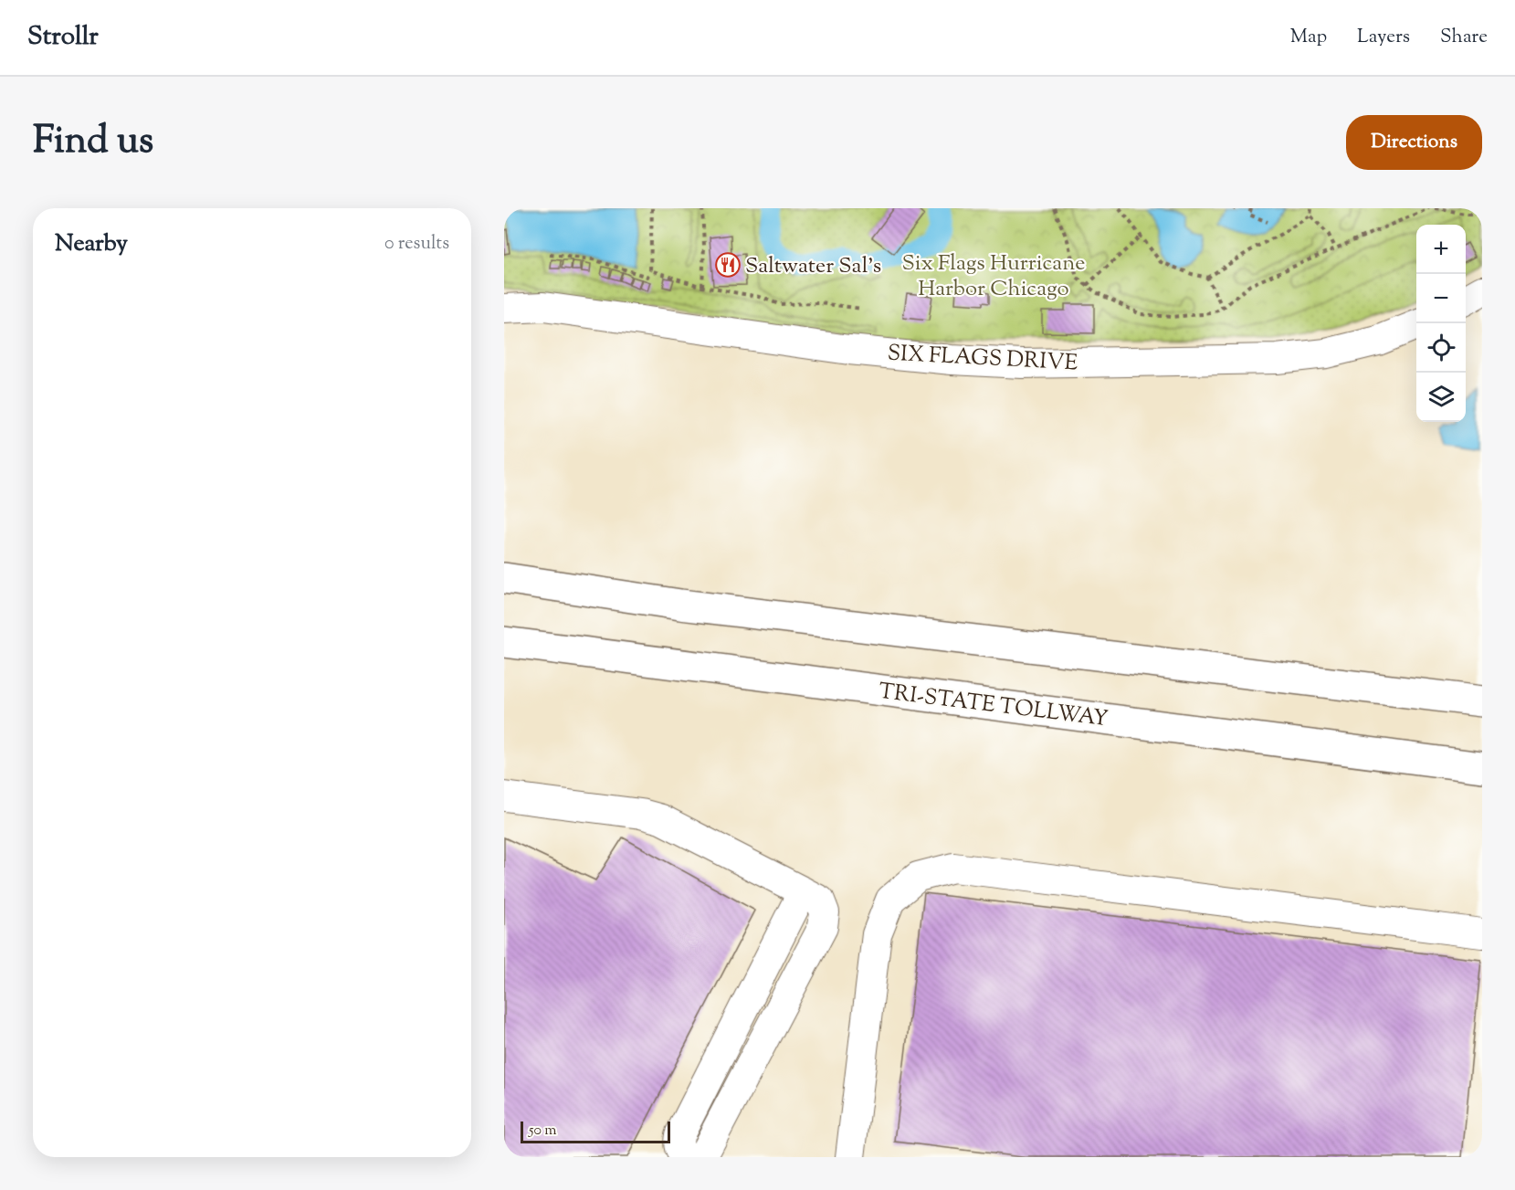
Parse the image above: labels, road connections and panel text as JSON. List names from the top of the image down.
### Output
{
  "streets": {
    "highway": ["TRI-STATE TOLLWAY"],
    "lane": ["SIX FLAGS DRIVE"]
  },
  "parks": ["Six Flags Hurricane Harbor Chicago"],
  "places": {
    "restaurant": ["Saltwater Sal's"]
  },
  "scale_bar": "50 m",
  "page": {
    "header": "Strollr",
    "nav": ["Map", "Layers", "Share"],
    "title": "Find us",
    "buttons": "Directions",
    "heading": ["Nearby", "0 results"],
    "map_buttons": ["+", "−"],
    "scale": "50 m"
  }
}
